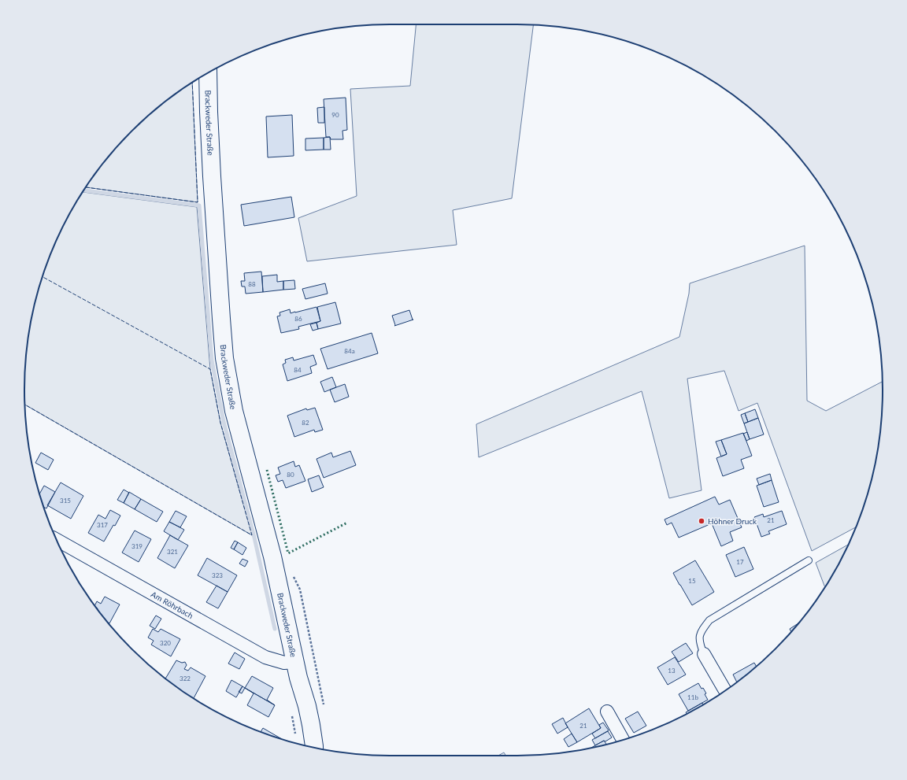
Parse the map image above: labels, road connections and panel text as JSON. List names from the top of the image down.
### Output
{
  "streets": {
    "main road": ["Brackweder Straße"],
    "street": ["Am Röhrbach"]
  },
  "crossings": [
    ["Brackweder Straße", "Am Röhrbach"]
  ],
  "places": ["Höhner Druck"],
  "house_numbers": [
    "90",
    "88",
    "86",
    "84a",
    "84",
    "82",
    "80",
    "315",
    "21",
    "317",
    "319",
    "321",
    "17",
    "323",
    "15",
    "320",
    "13",
    "322",
    "11b",
    "21"
  ]
}
